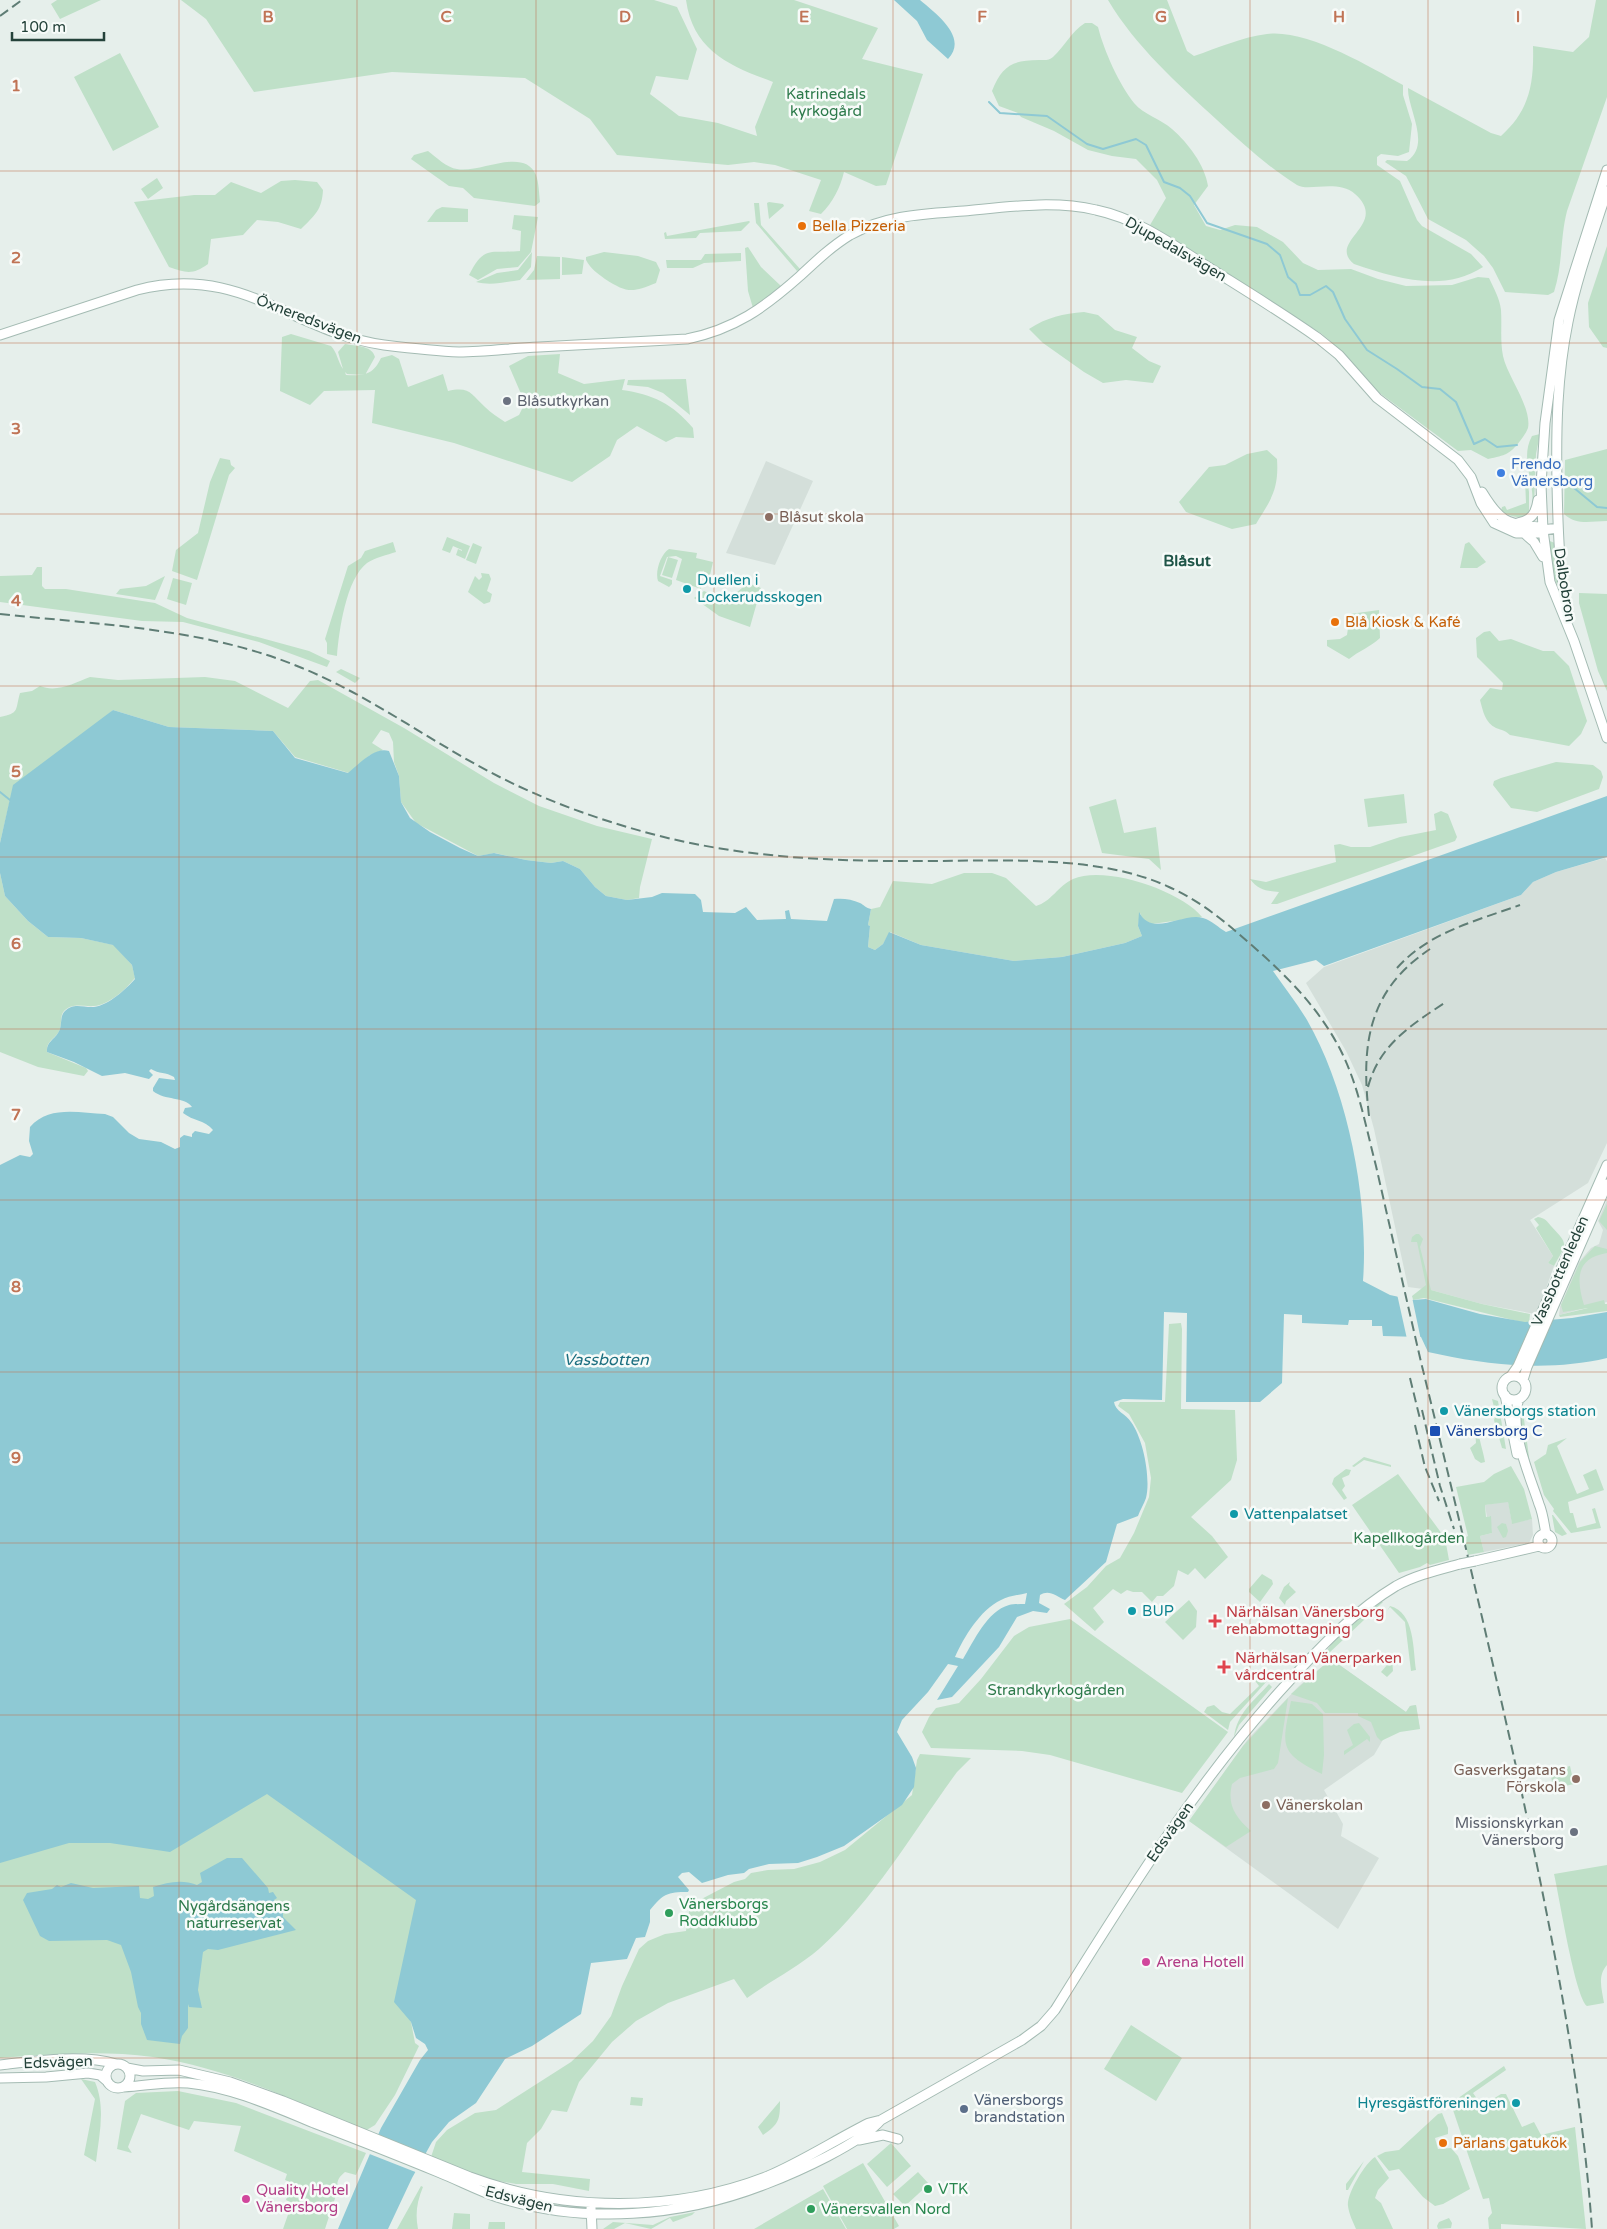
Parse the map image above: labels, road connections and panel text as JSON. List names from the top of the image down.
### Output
{
  "streets": {
    "main road": [
      "Djupedalsvägen",
      "Öxneredsvägen",
      "Dalbobron",
      "Vassbottenleden",
      "Edsvägen"
    ]
  },
  "crossings": [
    ["Djupedalsvägen", "Öxneredsvägen"],
    ["Djupedalsvägen", "Dalbobron"]
  ],
  "districts": ["Blåsut"],
  "water": ["Vassbotten"],
  "parks": [
    "Katrinedals kyrkogård",
    "Kapellkogården",
    "Strandkyrkogården",
    "Nygårdsängens naturreservat"
  ],
  "places": {
    "other": [
      "Bella Pizzeria",
      "Blåsutkyrkan",
      "Frendo Vänersborg",
      "Blåsut skola",
      "Duellen i Lockerudsskogen",
      "Blå Kiosk & Kafé",
      "Vänersborgs station",
      "Vattenpalatset",
      "BUP",
      "Gasverksgatans Förskola",
      "Vänerskolan",
      "Missionskyrkan Vänersborg",
      "Vänersborgs Roddklubb",
      "Arena Hotell",
      "Hyresgästföreningen",
      "Vänersborgs brandstation",
      "Pärlans gatukök",
      "VTK",
      "Quality Hotel Vänersborg",
      "Vänersvallen Nord"
    ],
    "transit": ["Vänersborg C"],
    "health": ["Närhälsan Vänersborg rehabmottagning", "Närhälsan Vänerparken vårdcentral"]
  },
  "scale_bar": "100 m",
  "grid": {
    "columns": [
      "B",
      "C",
      "D",
      "E",
      "F",
      "G",
      "H",
      "I"
    ],
    "rows": [
      "1",
      "2",
      "3",
      "4",
      "5",
      "6",
      "7",
      "8",
      "9"
    ]
  }
}
